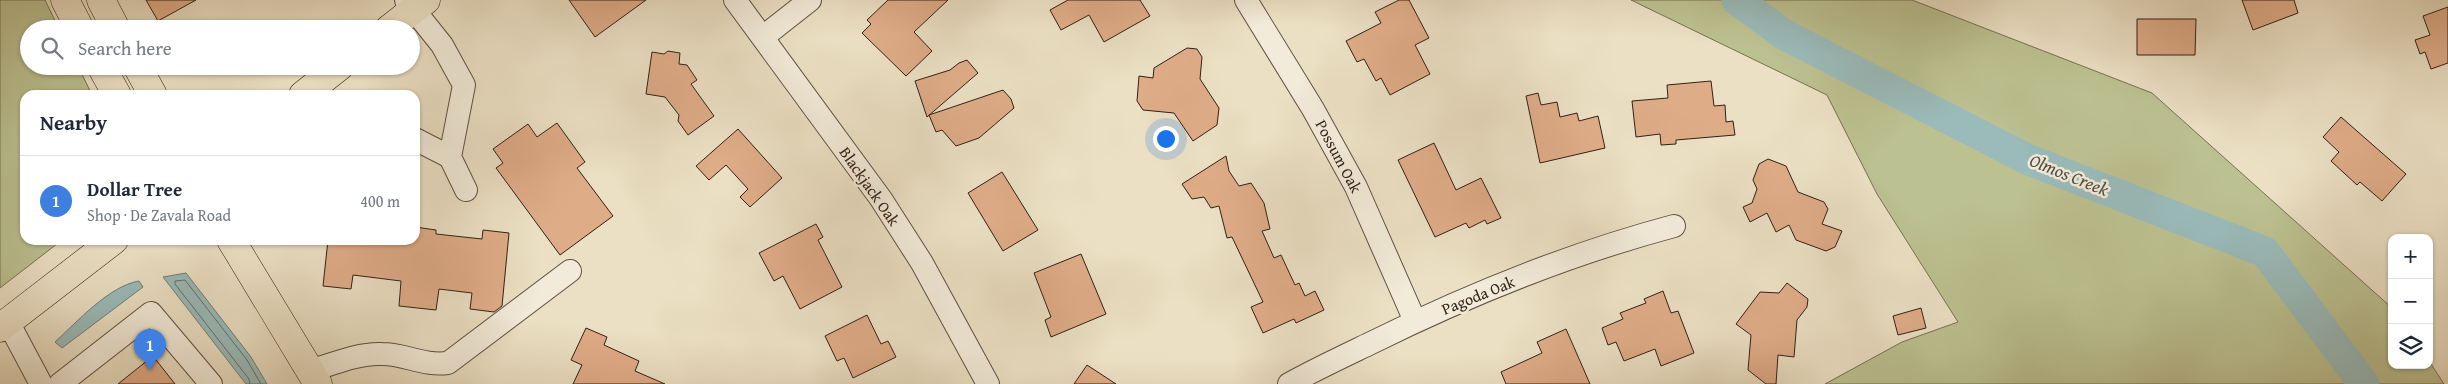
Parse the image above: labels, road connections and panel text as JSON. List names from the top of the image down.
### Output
{
  "streets": {
    "street": ["Possum Oak", "Blackjack Oak", "Pagoda Oak"]
  },
  "crossings": [
    ["Possum Oak", "Pagoda Oak"]
  ],
  "water": ["Olmos Creek"],
  "page": {
    "search": "Search here",
    "heading": "Nearby",
    "list": [
      {
        "mark": "1",
        "name": "Dollar Tree",
        "note": "Shop · De Zavala Road",
        "value": "400 m"
      }
    ],
    "map_buttons": ["+", "−"],
    "pins": "1"
  }
}
